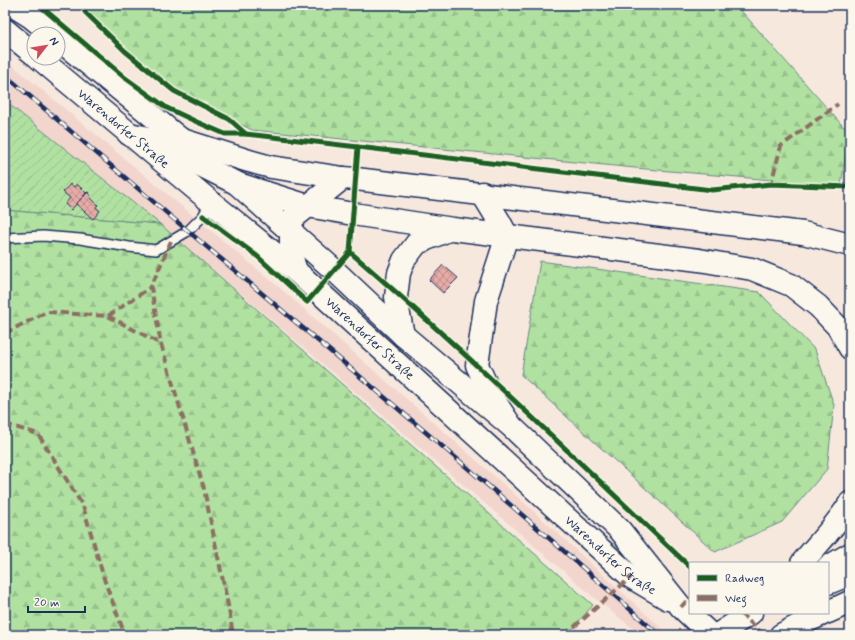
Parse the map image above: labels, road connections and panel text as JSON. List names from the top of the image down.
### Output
{
  "streets": {
    "main road": ["Warendorfer Straße"]
  },
  "legend": ["Radweg", "Weg"],
  "scale_bar": "20 m",
  "north": "top right"
}
